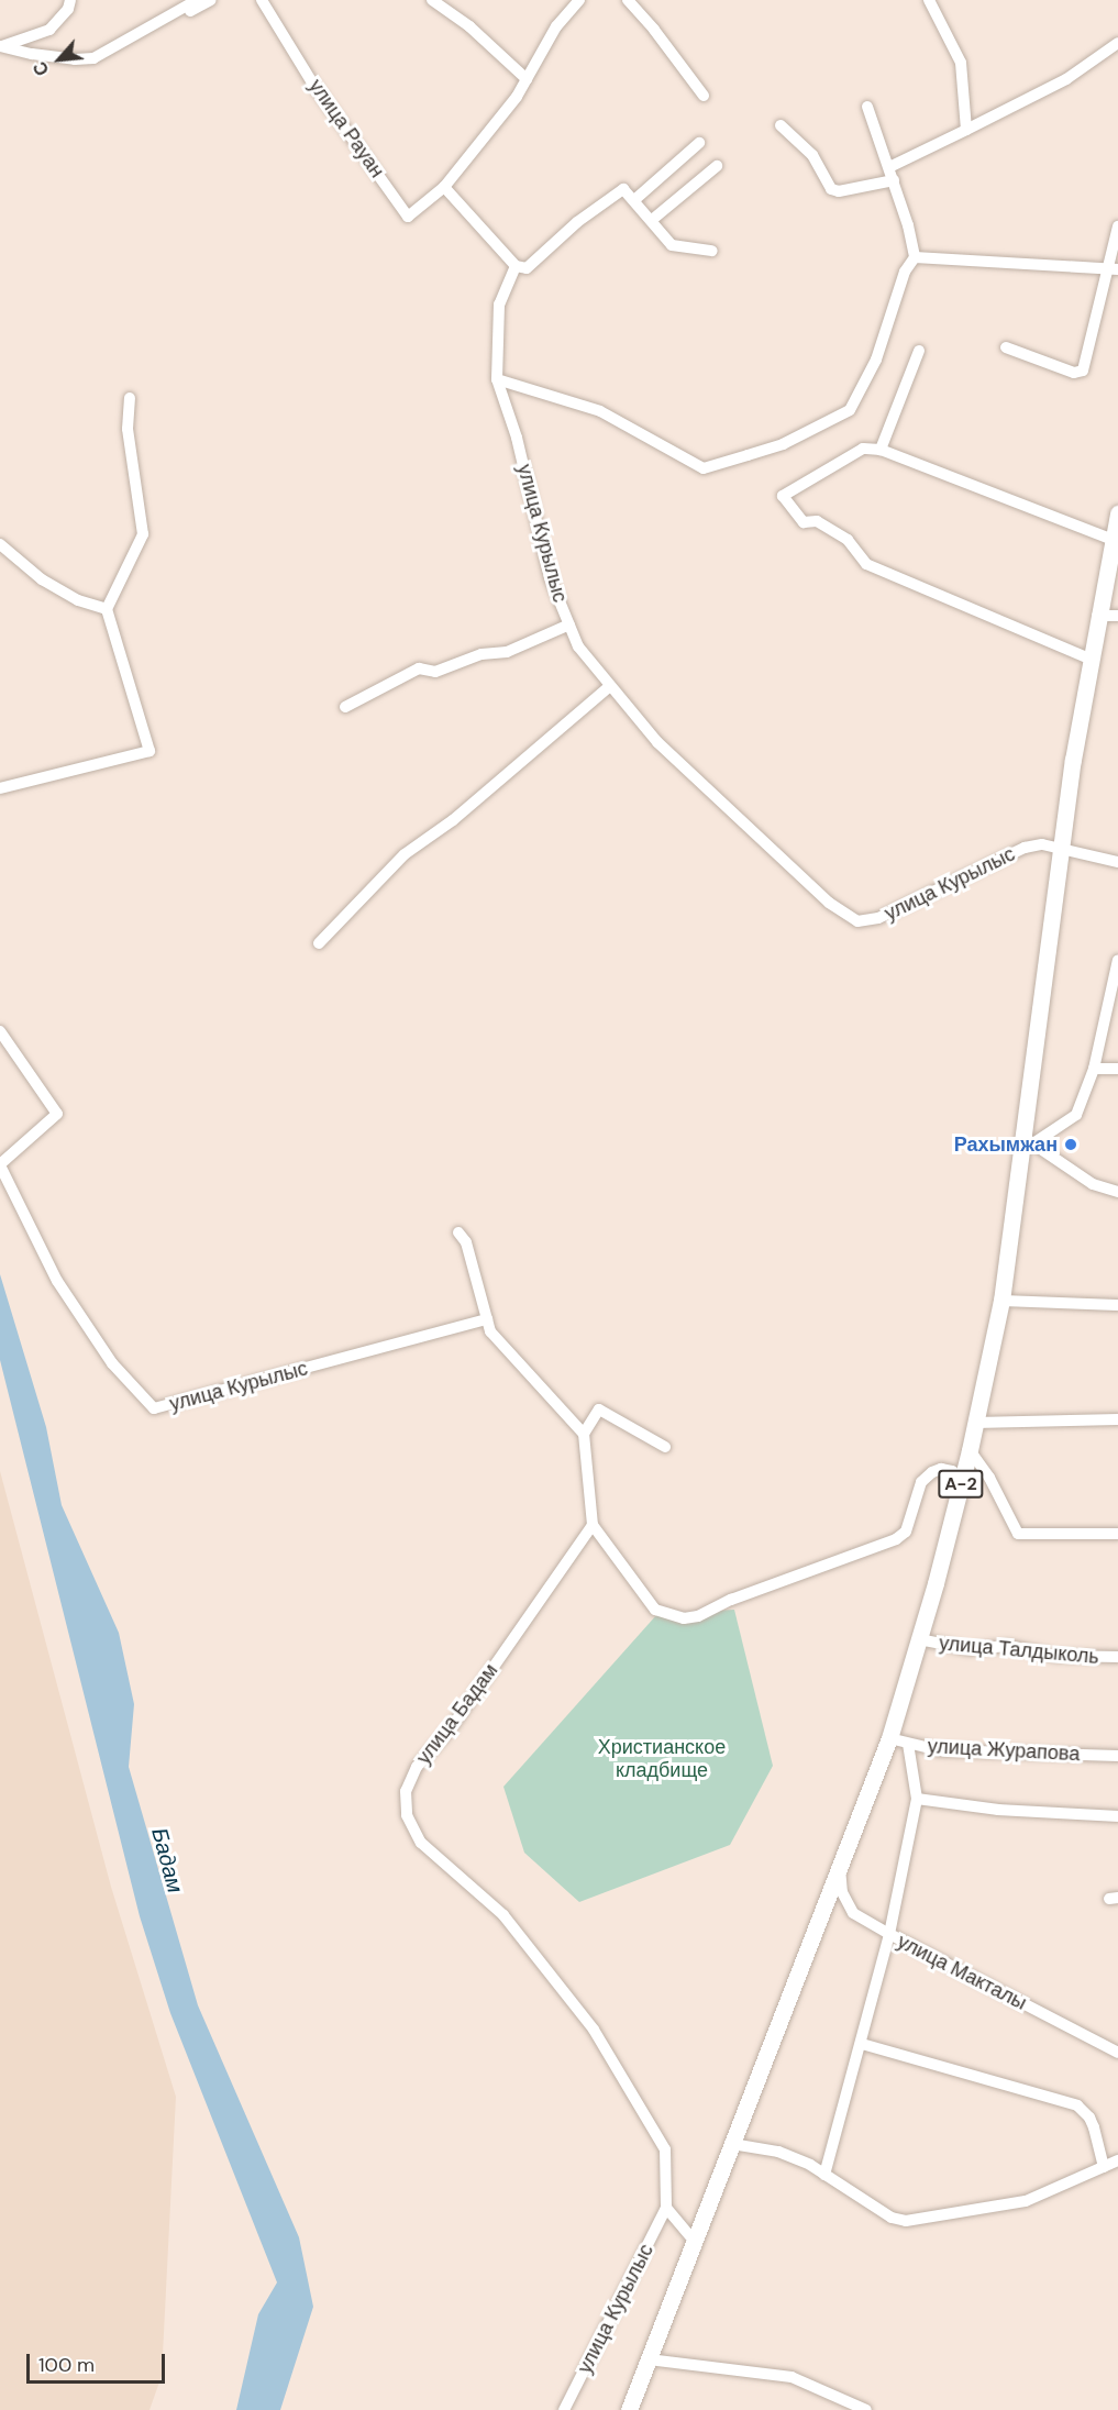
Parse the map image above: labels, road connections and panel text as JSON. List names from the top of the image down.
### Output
{
  "streets": {
    "highway": ["A-2"],
    "street": [
      "улица Рауан",
      "улица Курылыс",
      "улица Талдыколь",
      "улица Бадам",
      "улица Журапова",
      "улица Макталы"
    ]
  },
  "crossings": [
    ["улица Курылыс", "A-2"],
    ["улица Курылыс", "улица Бадам"],
    ["A-2", "улица Талдыколь"],
    ["A-2", "улица Журапова"],
    ["A-2", "улица Макталы"]
  ],
  "water": ["Бадам"],
  "parks": ["Христианское кладбище"],
  "places": ["Рахымжан"],
  "scale_bar": "100 m",
  "north": "bottom left"
}
